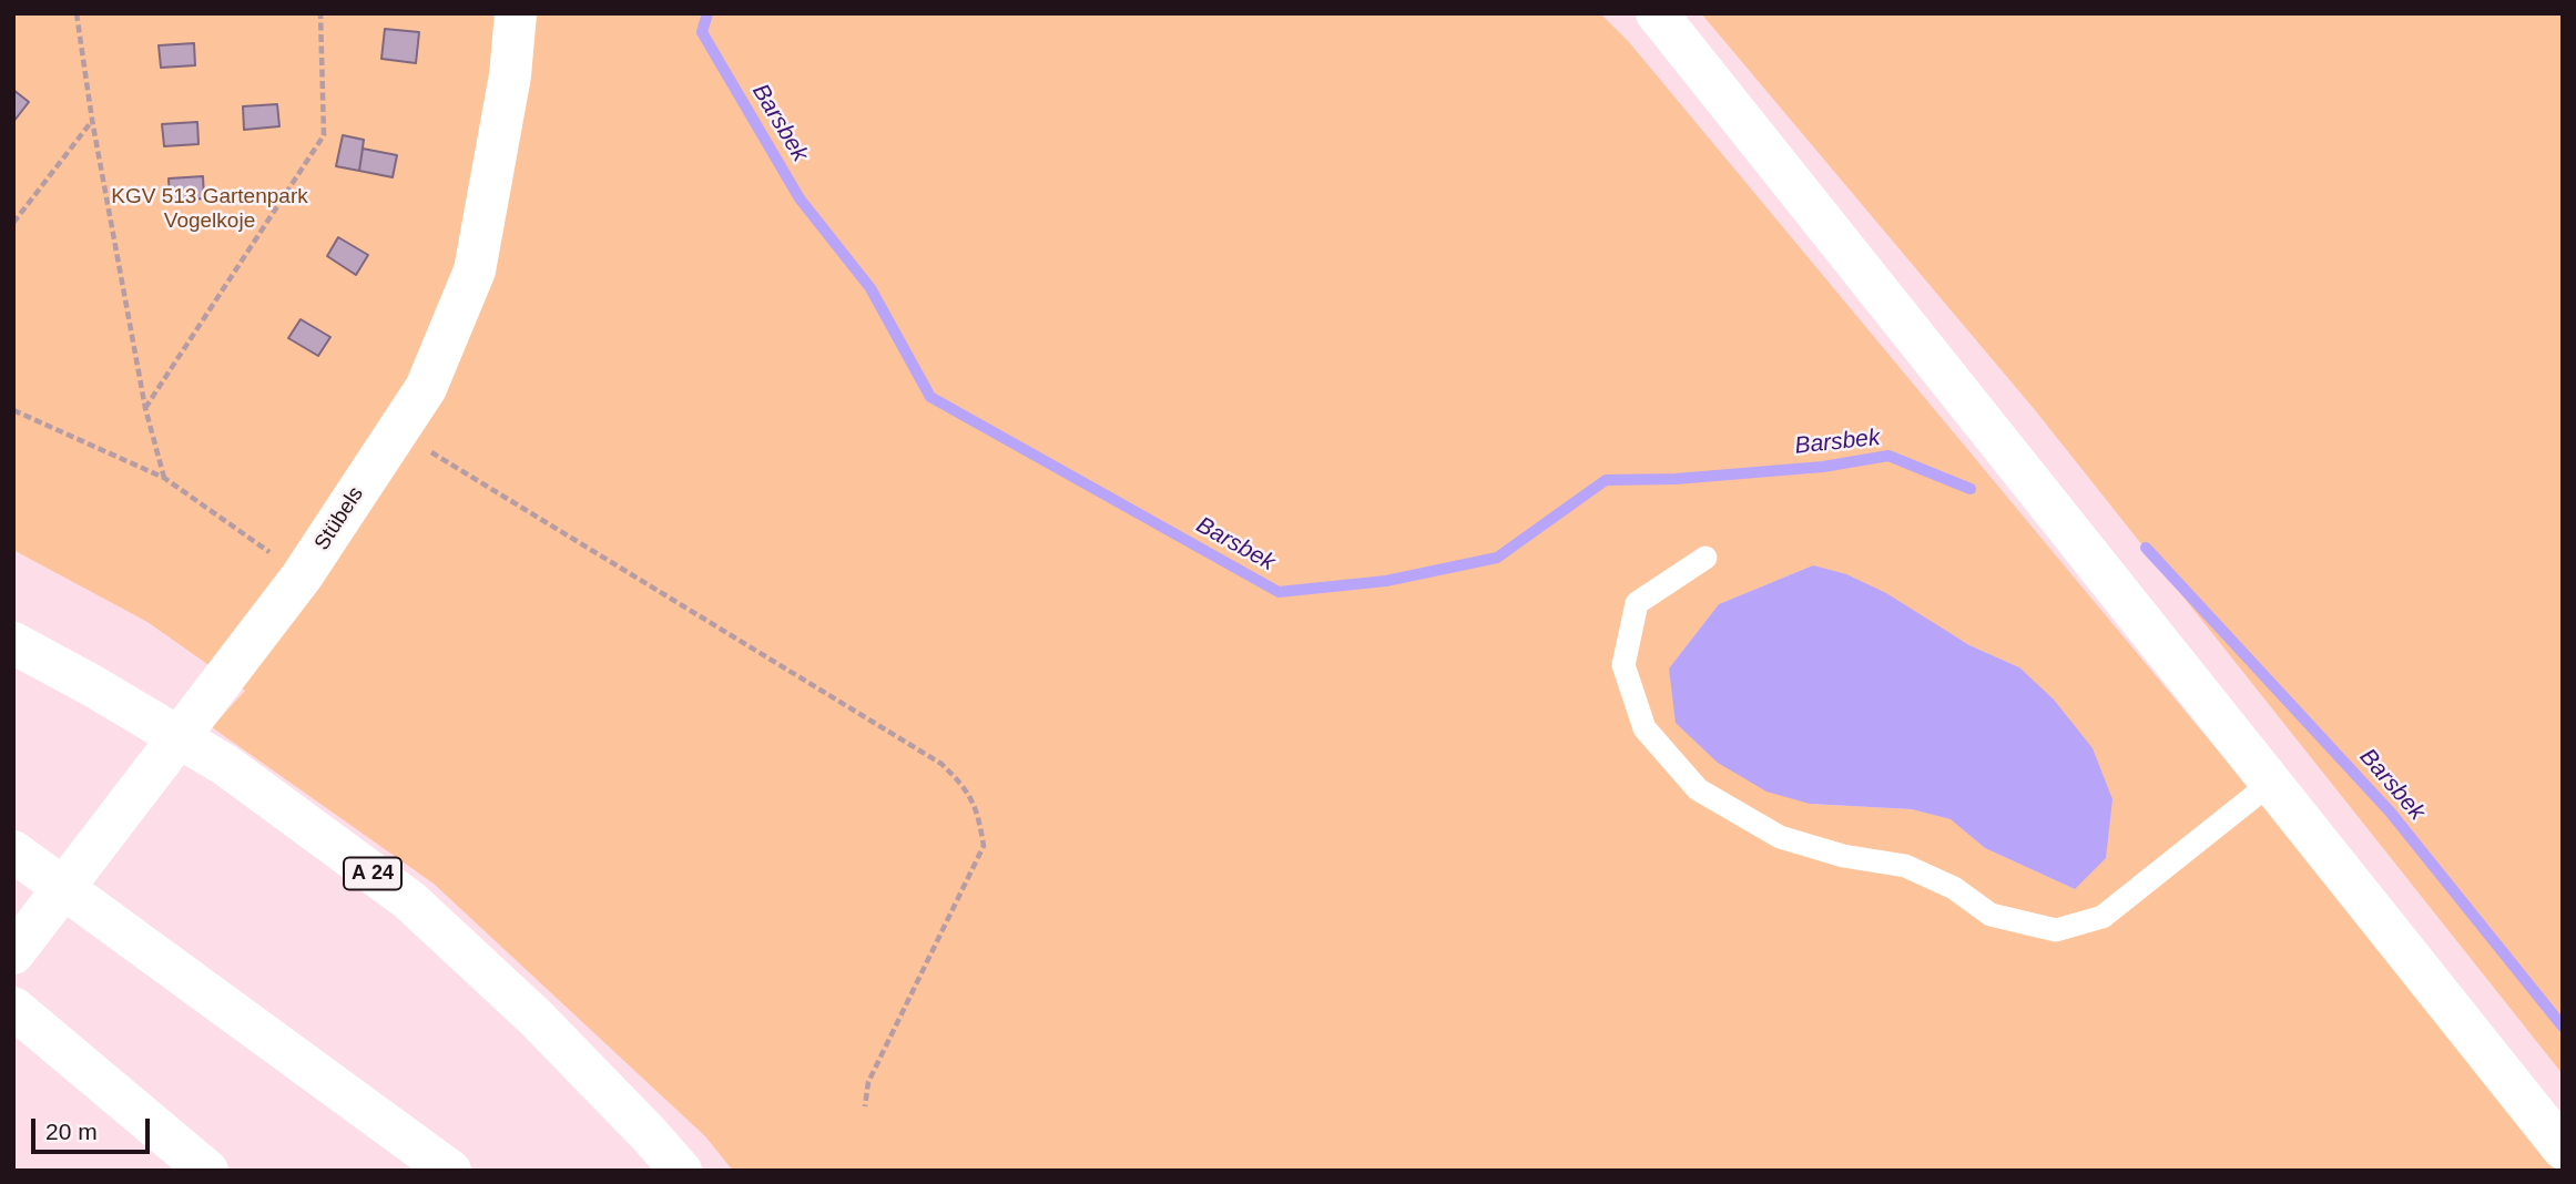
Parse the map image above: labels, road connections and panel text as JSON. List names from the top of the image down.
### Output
{
  "streets": {
    "main road": ["Stübels", "A 24"]
  },
  "water": ["Barsbek"],
  "parks": ["KGV 513 Gartenpark Vogelkoje"],
  "scale_bar": "20 m"
}
